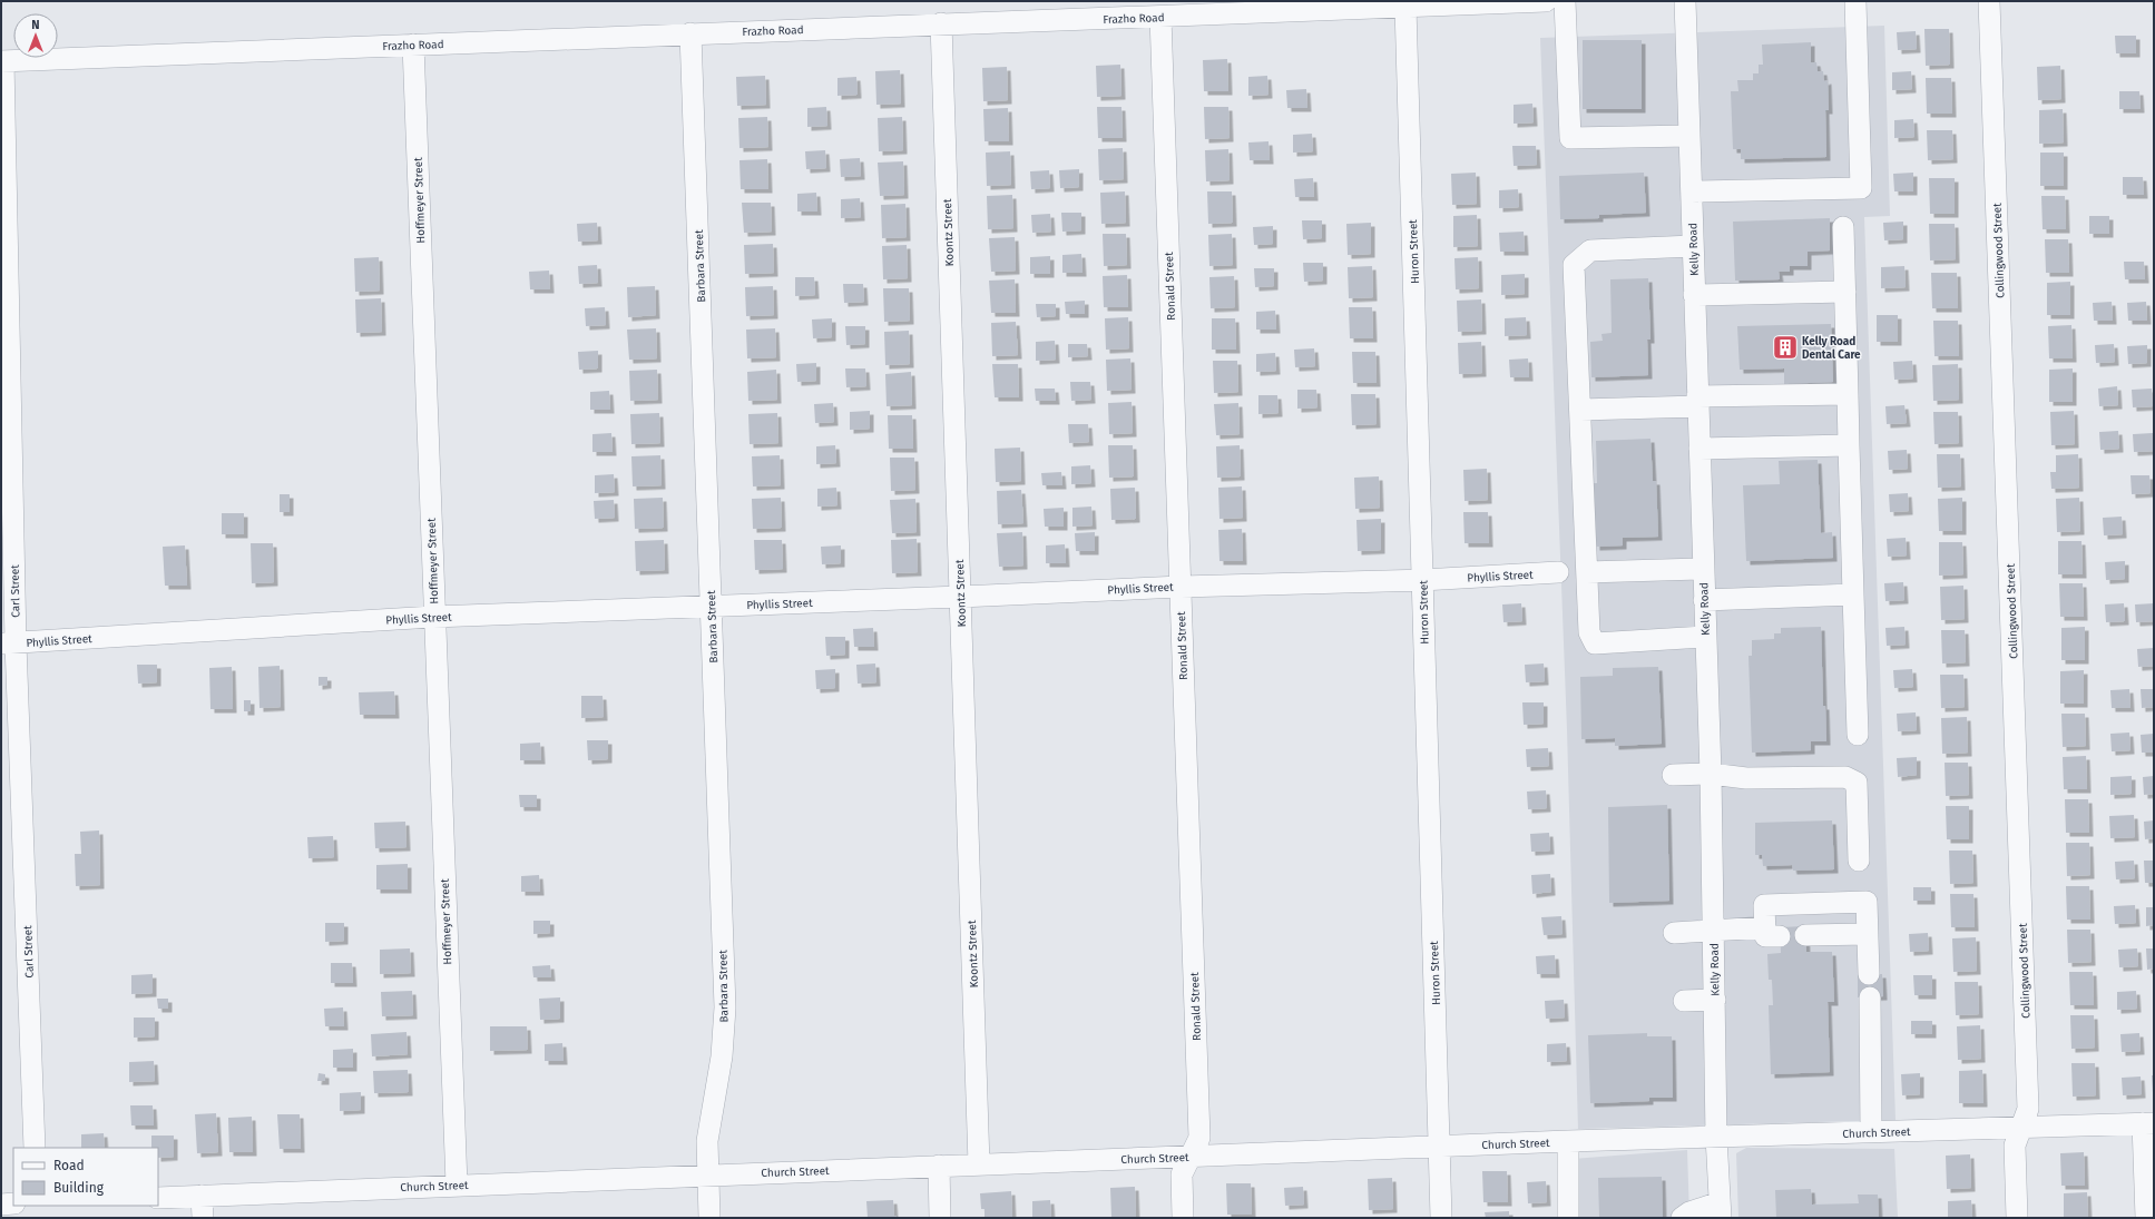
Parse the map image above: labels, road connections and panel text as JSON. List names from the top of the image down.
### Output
{
  "streets": {
    "street": [
      "Frazho Road",
      "Hoffmeyer Street",
      "Koontz Street",
      "Kelly Road",
      "Collingwood Street",
      "Huron Street",
      "Barbara Street",
      "Ronald Street",
      "Phyllis Street",
      "Carl Street",
      "Church Street"
    ]
  },
  "crossings": [
    ["Frazho Road", "Hoffmeyer Street"],
    ["Frazho Road", "Koontz Street"],
    ["Frazho Road", "Huron Street"],
    ["Frazho Road", "Barbara Street"],
    ["Frazho Road", "Ronald Street"],
    ["Frazho Road", "Carl Street"],
    ["Hoffmeyer Street", "Phyllis Street"],
    ["Hoffmeyer Street", "Church Street"],
    ["Koontz Street", "Phyllis Street"],
    ["Koontz Street", "Church Street"],
    ["Kelly Road", "Church Street"],
    ["Collingwood Street", "Church Street"],
    ["Huron Street", "Phyllis Street"],
    ["Huron Street", "Church Street"],
    ["Barbara Street", "Phyllis Street"],
    ["Barbara Street", "Church Street"],
    ["Ronald Street", "Phyllis Street"],
    ["Ronald Street", "Church Street"],
    ["Phyllis Street", "Carl Street"]
  ],
  "places": {
    "building": ["Kelly Road Dental Care"]
  },
  "legend": ["Road", "Building"],
  "north": "top"
}
